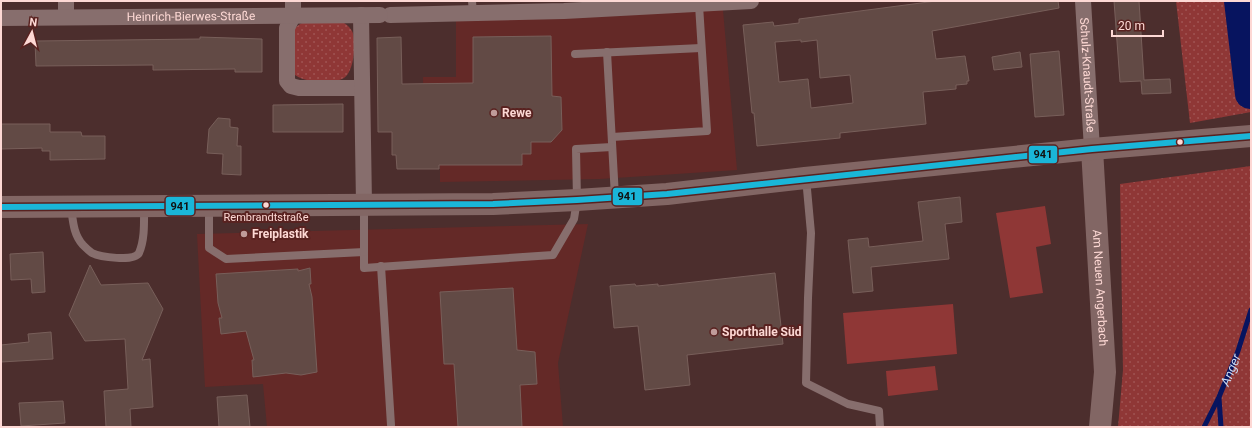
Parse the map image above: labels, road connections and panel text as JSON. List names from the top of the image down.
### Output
{
  "streets": {
    "main road": ["Am Neuen Angerbach"],
    "street": ["Heinrich-Bierwes-Straße", "Schulz-Knaudt-Straße"]
  },
  "crossings": [
    ["Schulz-Knaudt-Straße", "Am Neuen Angerbach"]
  ],
  "water": ["Anger"],
  "places": [
    "Rewe",
    "Rembrandtstraße",
    "Freiplastik",
    "Sporthalle Süd"
  ],
  "lines": ["transit line 941"],
  "scale_bar": "20 m",
  "north": "top"
}
